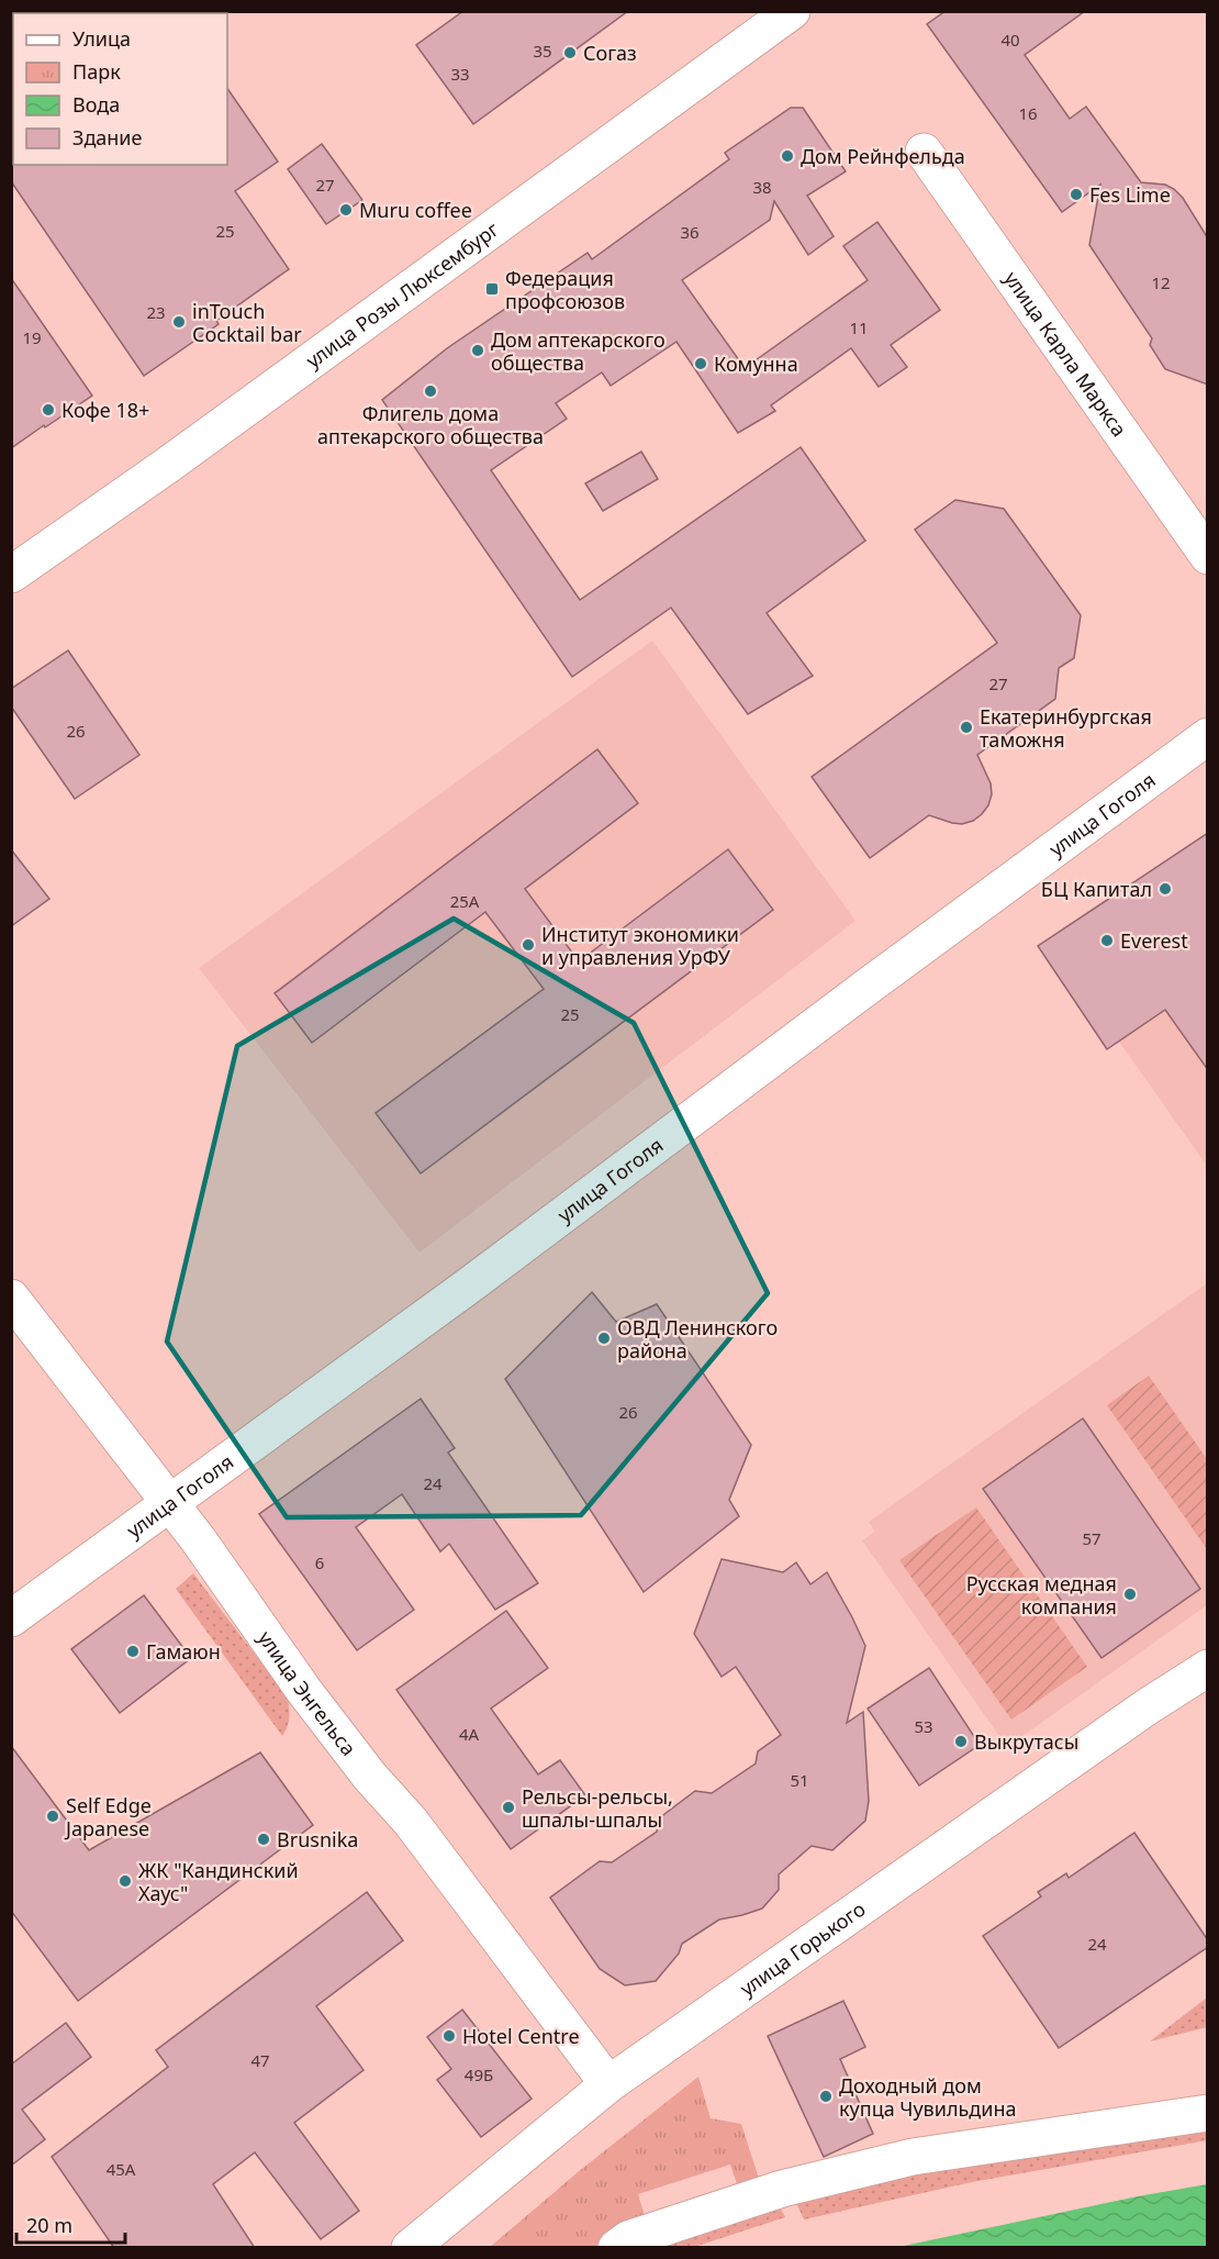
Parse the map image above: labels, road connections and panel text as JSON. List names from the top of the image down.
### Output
{
  "streets": {
    "street": [
      "улица Розы Люксембург",
      "улица Карла Маркса",
      "улица Гоголя",
      "улица Энгельса",
      "улица Горького"
    ]
  },
  "crossings": [
    ["улица Гоголя", "улица Энгельса"],
    ["улица Энгельса", "улица Горького"]
  ],
  "places": {
    "other": [
      "Согаз",
      "Дом Рейнфельда",
      "Fes Lime",
      "Muru coffee",
      "inTouch Cocktail bar",
      "Дом аптекарского общества",
      "Комунна",
      "Флигель дома аптекарского общества",
      "Кофе 18+",
      "Екатеринбургская таможня",
      "БЦ Капитал",
      "Everest",
      "Институт экономики и управления УрФУ",
      "ОВД Ленинского района",
      "Русская медная компания",
      "Гамаюн",
      "Выкрутасы",
      "Рельсы-рельсы, шпалы-шпалы",
      "Self Edge Japanese",
      "Brusnika",
      "ЖК \"Кандинский Хаус\"",
      "Hotel Centre",
      "Доходный дом купца Чувильдина"
    ],
    "transit": ["Федерация профсоюзов"]
  },
  "house_numbers": [
    "40",
    "35",
    "33",
    "16",
    "27",
    "38",
    "25",
    "36",
    "12",
    "23",
    "11",
    "19",
    "27",
    "26",
    "25А",
    "25",
    "26",
    "24",
    "57",
    "6",
    "53",
    "4А",
    "51",
    "24",
    "47",
    "49Б",
    "45А"
  ],
  "legend": [
    "Улица",
    "Парк",
    "Вода",
    "Здание"
  ],
  "scale_bar": "20 m"
}
